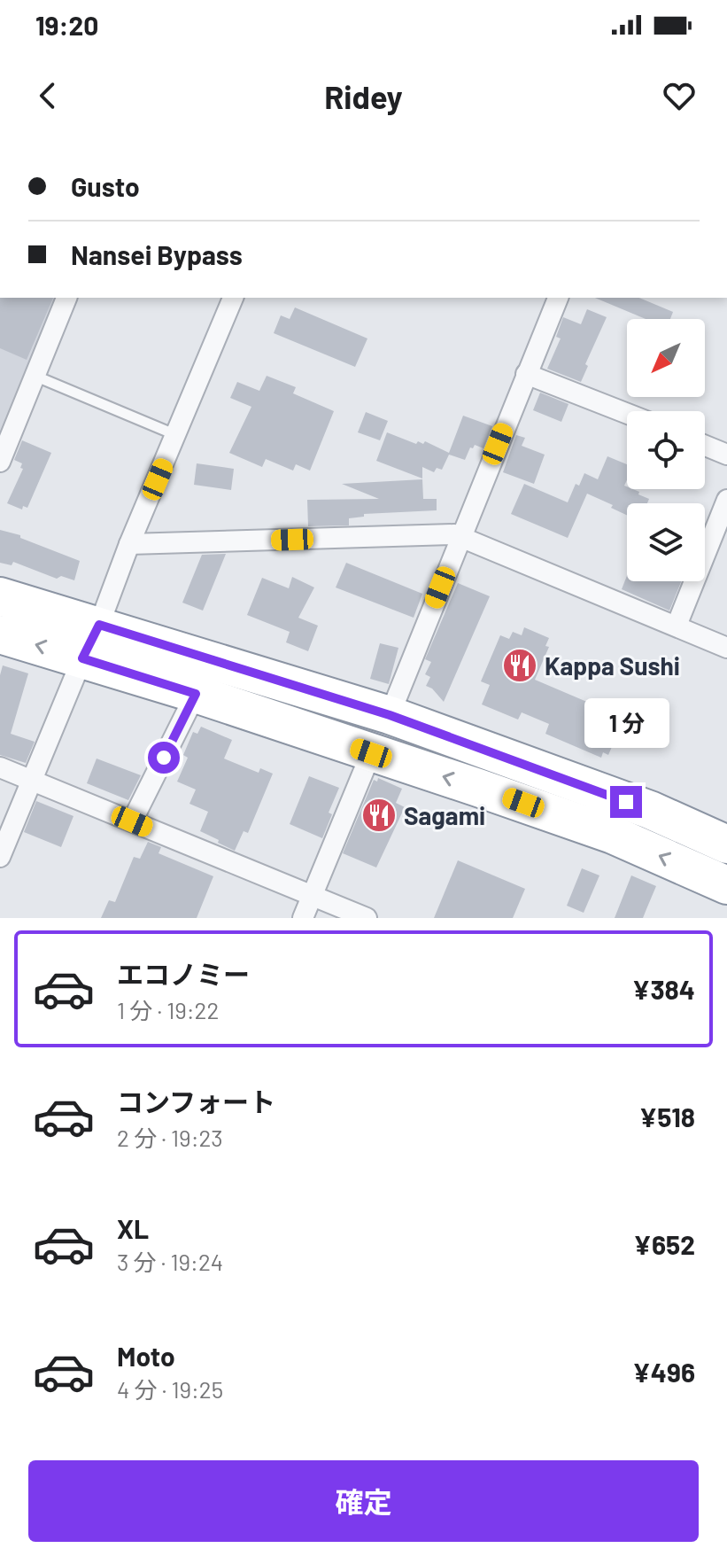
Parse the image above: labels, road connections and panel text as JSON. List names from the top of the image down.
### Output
{
  "places": {
    "restaurant": ["Kappa Sushi", "Sagami"]
  },
  "north": "bottom left",
  "page": {
    "status": "19:20",
    "header": "Ridey",
    "banner": ["Gusto", "Nansei Bypass"],
    "bubble": "1 分",
    "list": [
      {
        "name": "エコノミー",
        "note": "1 分 · 19:22",
        "value": "¥384"
      },
      {
        "name": "コンフォート",
        "note": "2 分 · 19:23",
        "value": "¥518"
      },
      {
        "name": "XL",
        "note": "3 分 · 19:24",
        "value": "¥652"
      },
      {
        "name": "Moto",
        "note": "4 分 · 19:25",
        "value": "¥496"
      }
    ],
    "buttons": "確定"
  }
}
